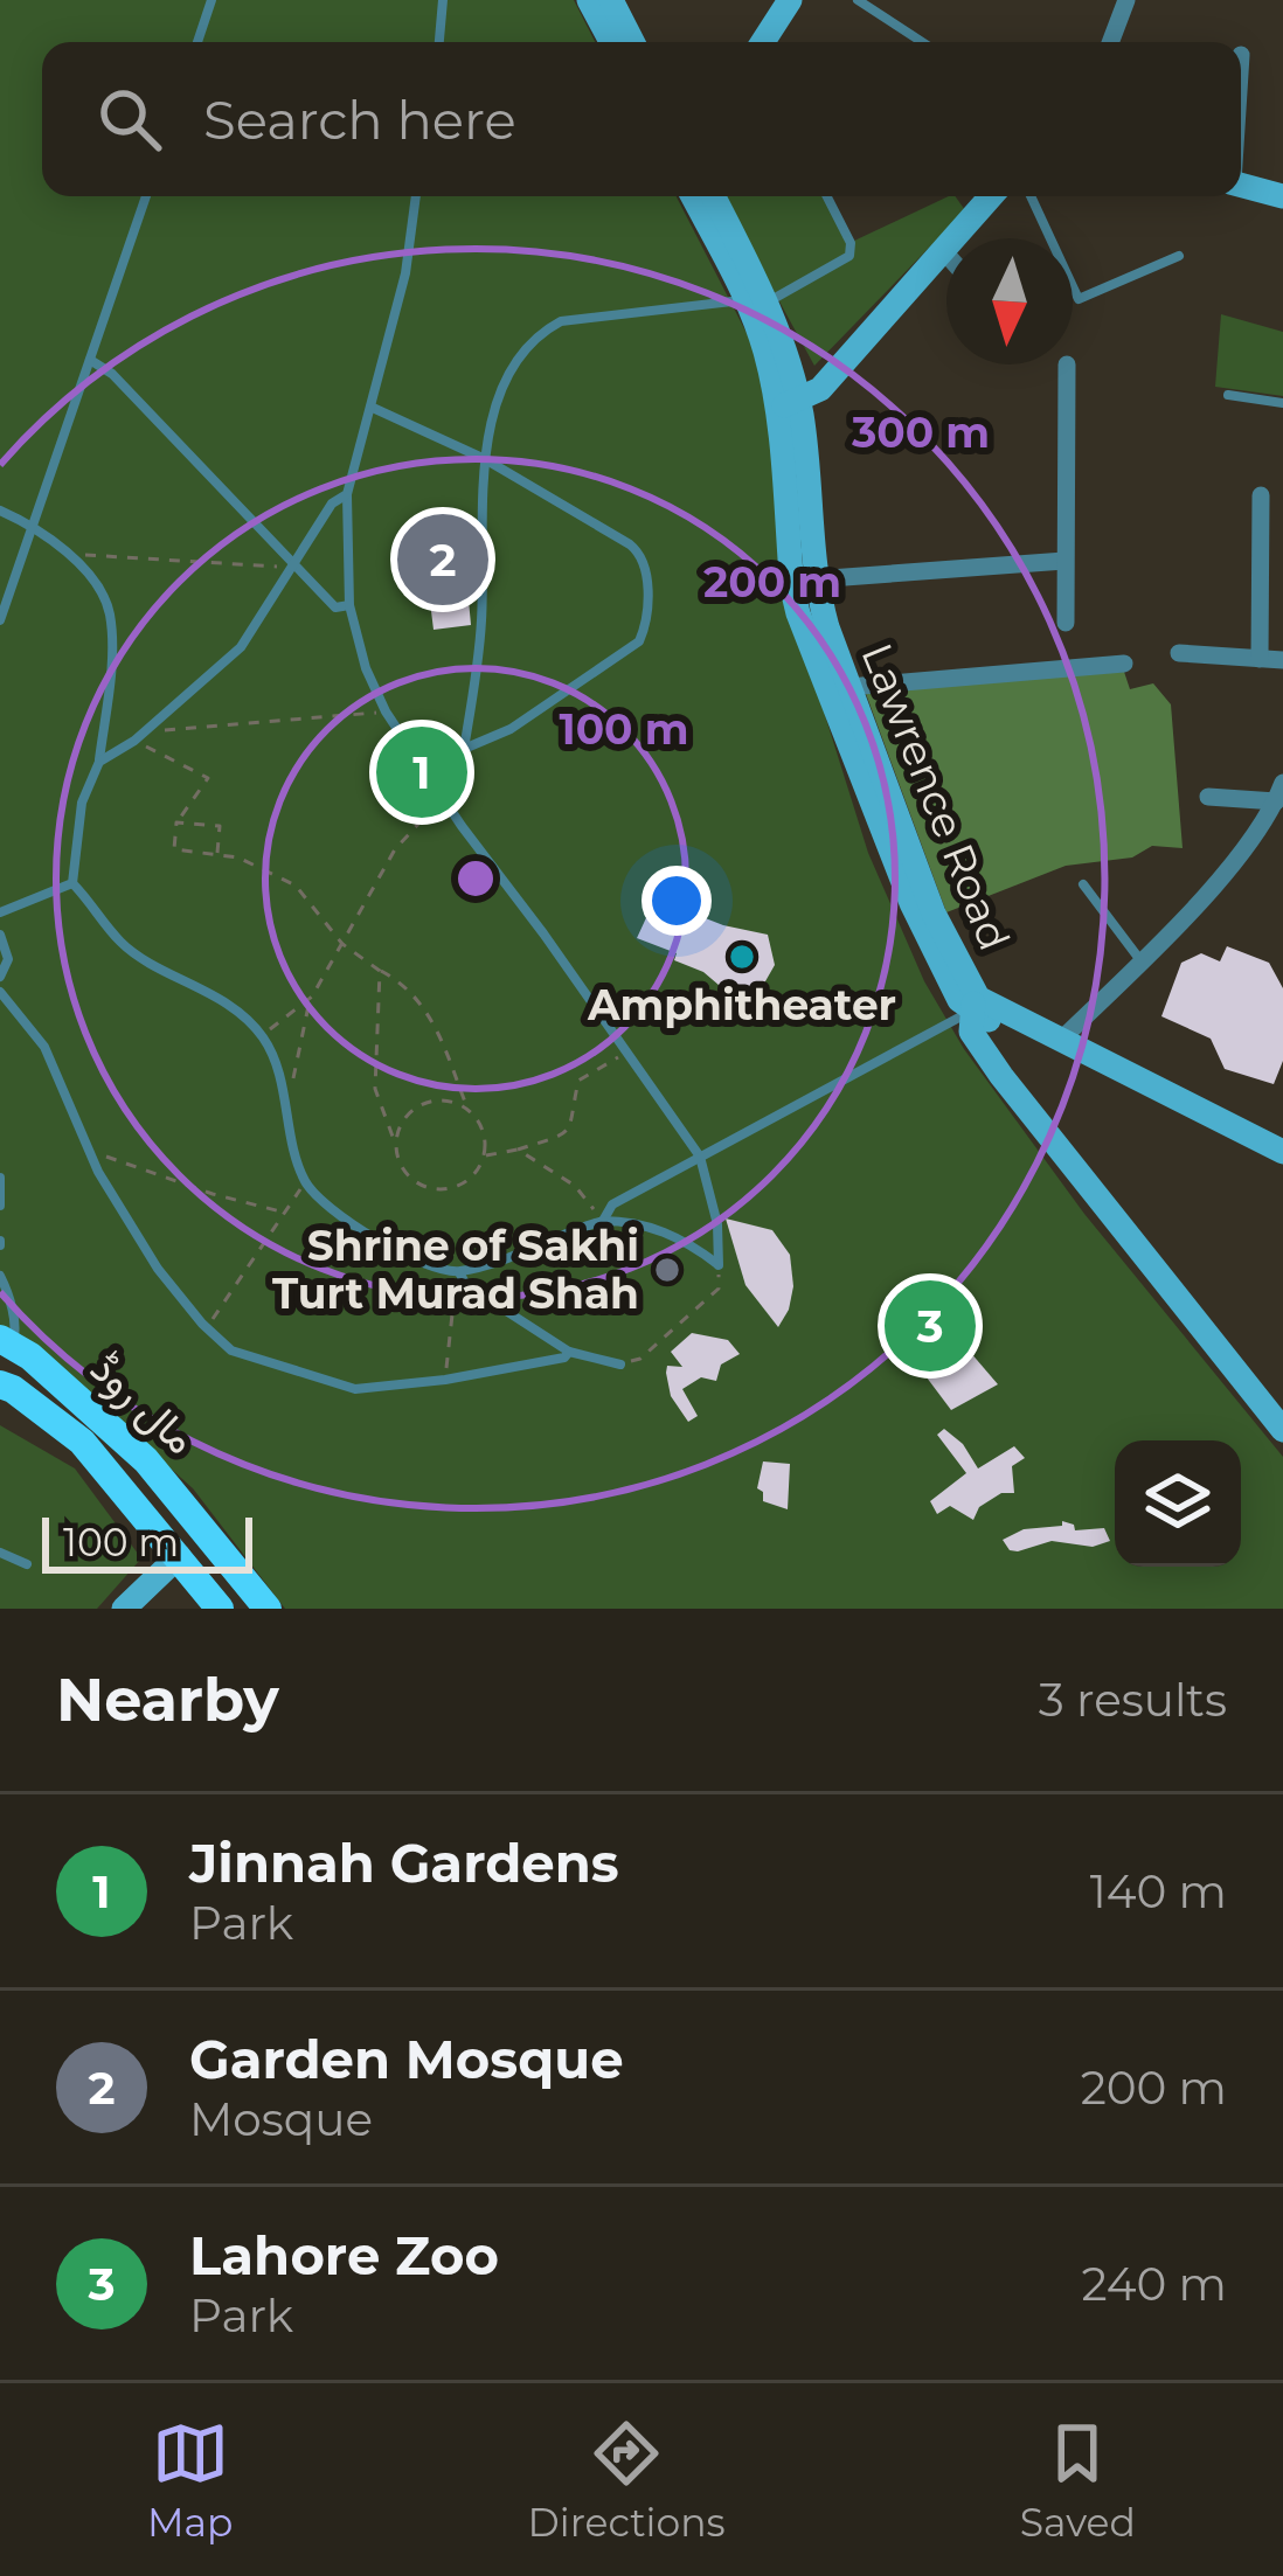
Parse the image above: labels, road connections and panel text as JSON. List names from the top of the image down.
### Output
{
  "streets": {
    "main road": ["Lawrence Road", "مال روڈ"]
  },
  "places": ["Amphitheater", "Shrine of Sakhi Turt Murad Shah"],
  "scale_bar": "100 m",
  "north": "bottom",
  "page": {
    "search": "Search here",
    "pins": ["2", "1", "3"],
    "scale": "100 m",
    "heading": ["Nearby", "3 results"],
    "list": [
      {
        "mark": "1",
        "name": "Jinnah Gardens",
        "note": "Park",
        "value": "140 m"
      },
      {
        "mark": "2",
        "name": "Garden Mosque",
        "note": "Mosque",
        "value": "200 m"
      },
      {
        "mark": "3",
        "name": "Lahore Zoo",
        "note": "Park",
        "value": "240 m"
      }
    ],
    "nav": ["Map", "Directions", "Saved"]
  },
  "rings": ["300 m", "200 m", "100 m"]
}
